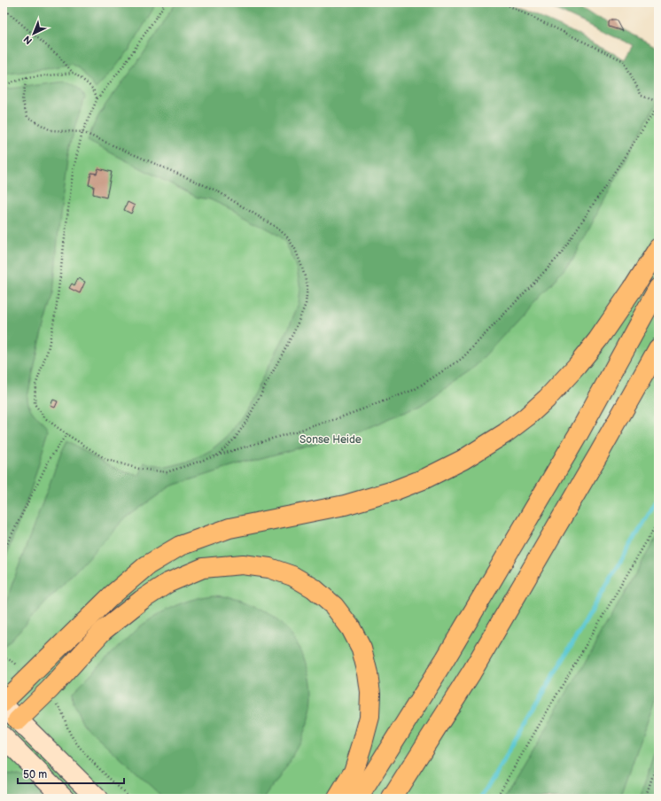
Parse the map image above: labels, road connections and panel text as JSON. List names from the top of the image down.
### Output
{
  "parks": ["Sonse Heide"],
  "scale_bar": "50 m",
  "north": "bottom left"
}
